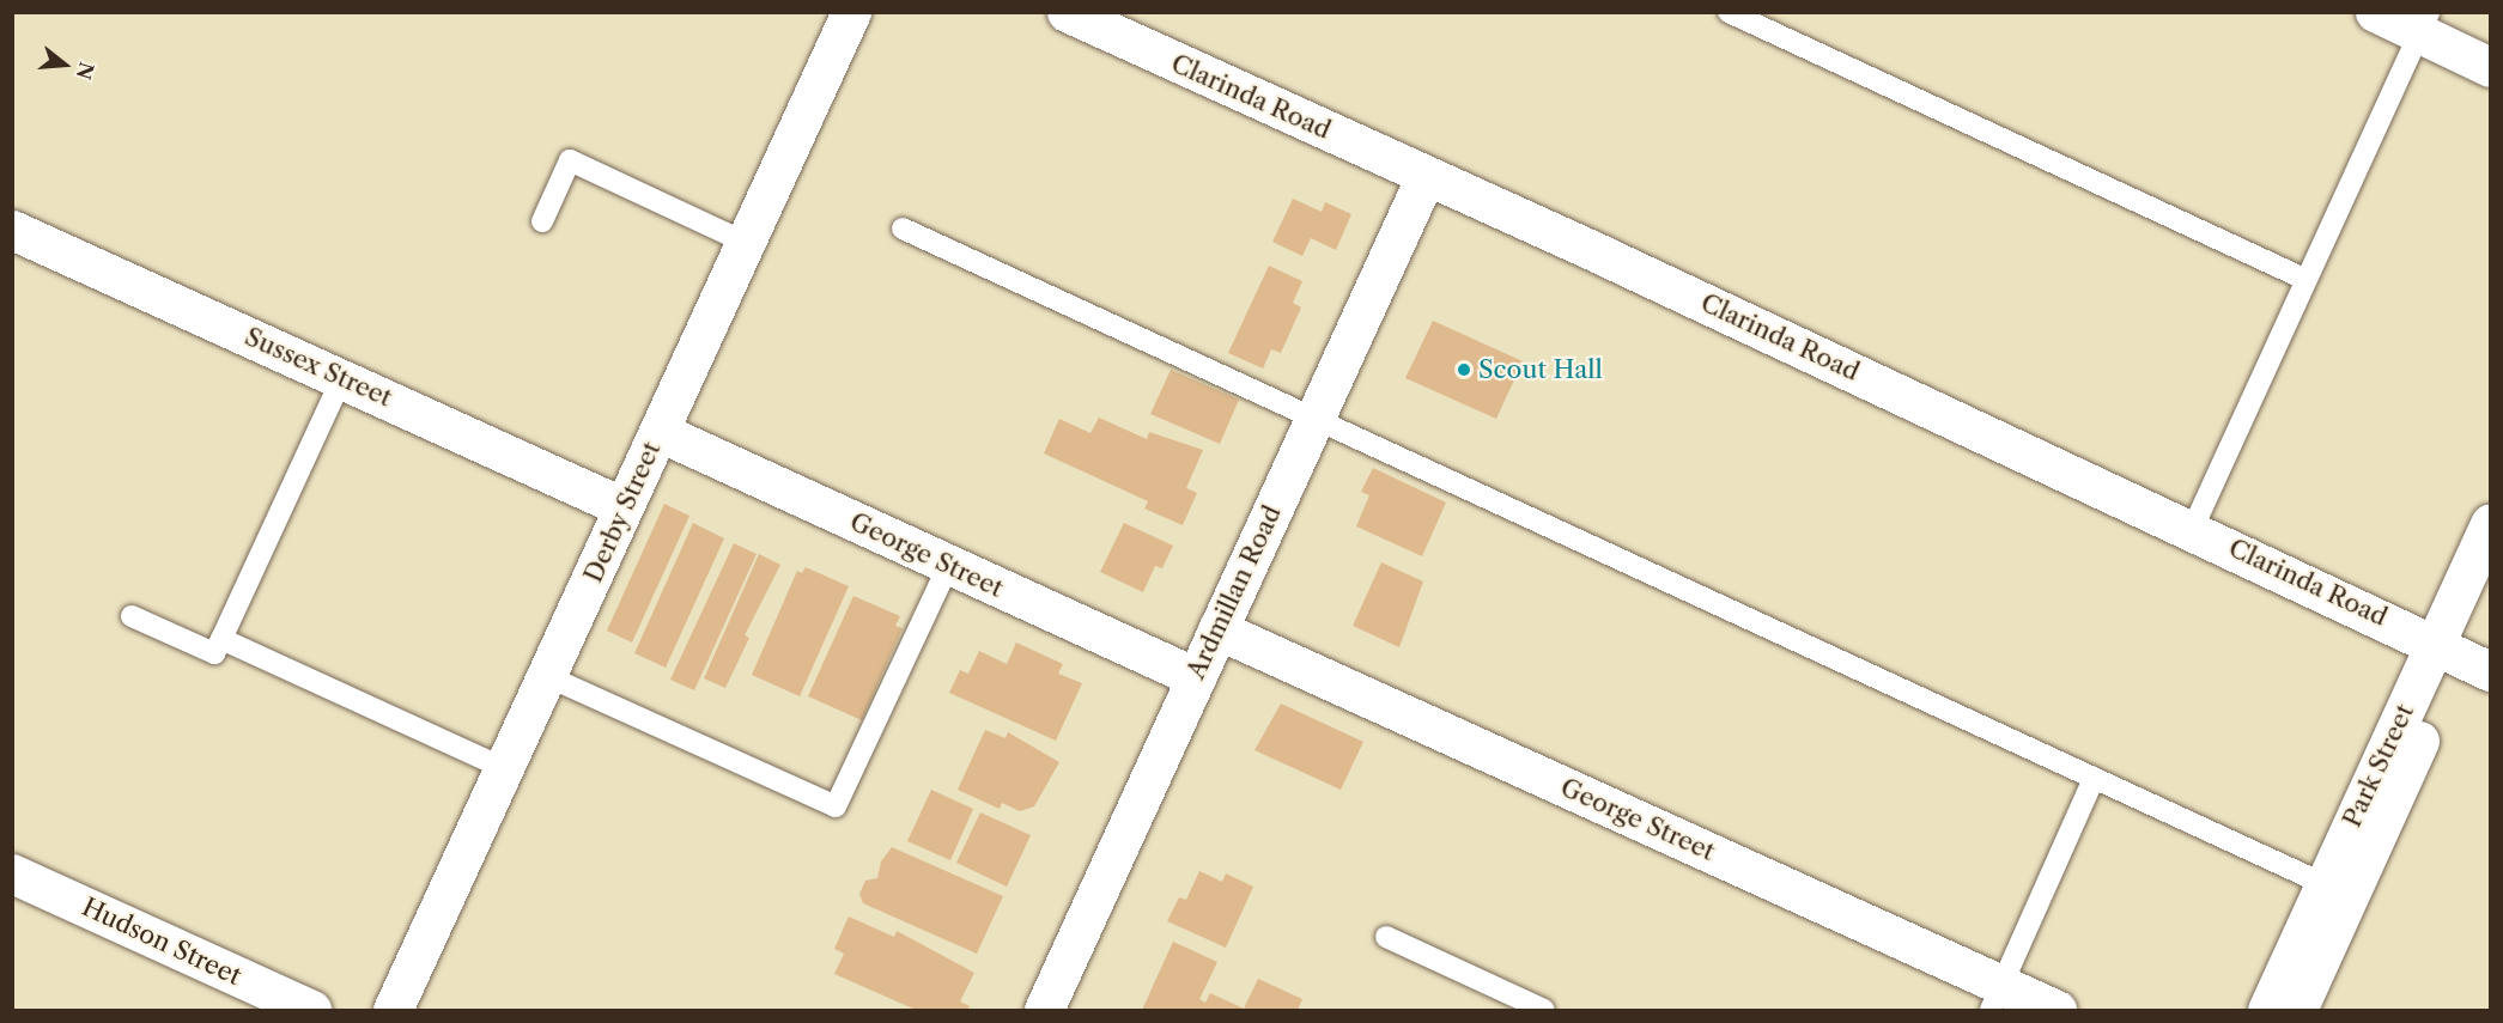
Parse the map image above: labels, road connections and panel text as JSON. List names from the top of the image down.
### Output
{
  "streets": {
    "street": [
      "Clarinda Road",
      "Sussex Street",
      "Derby Street",
      "George Street",
      "Ardmillan Road",
      "Park Street",
      "Hudson Street"
    ]
  },
  "crossings": [
    ["Clarinda Road", "Ardmillan Road"],
    ["Clarinda Road", "Park Street"],
    ["Sussex Street", "Derby Street"],
    ["Derby Street", "George Street"],
    ["George Street", "Ardmillan Road"]
  ],
  "places": ["Scout Hall"],
  "north": "right"
}
